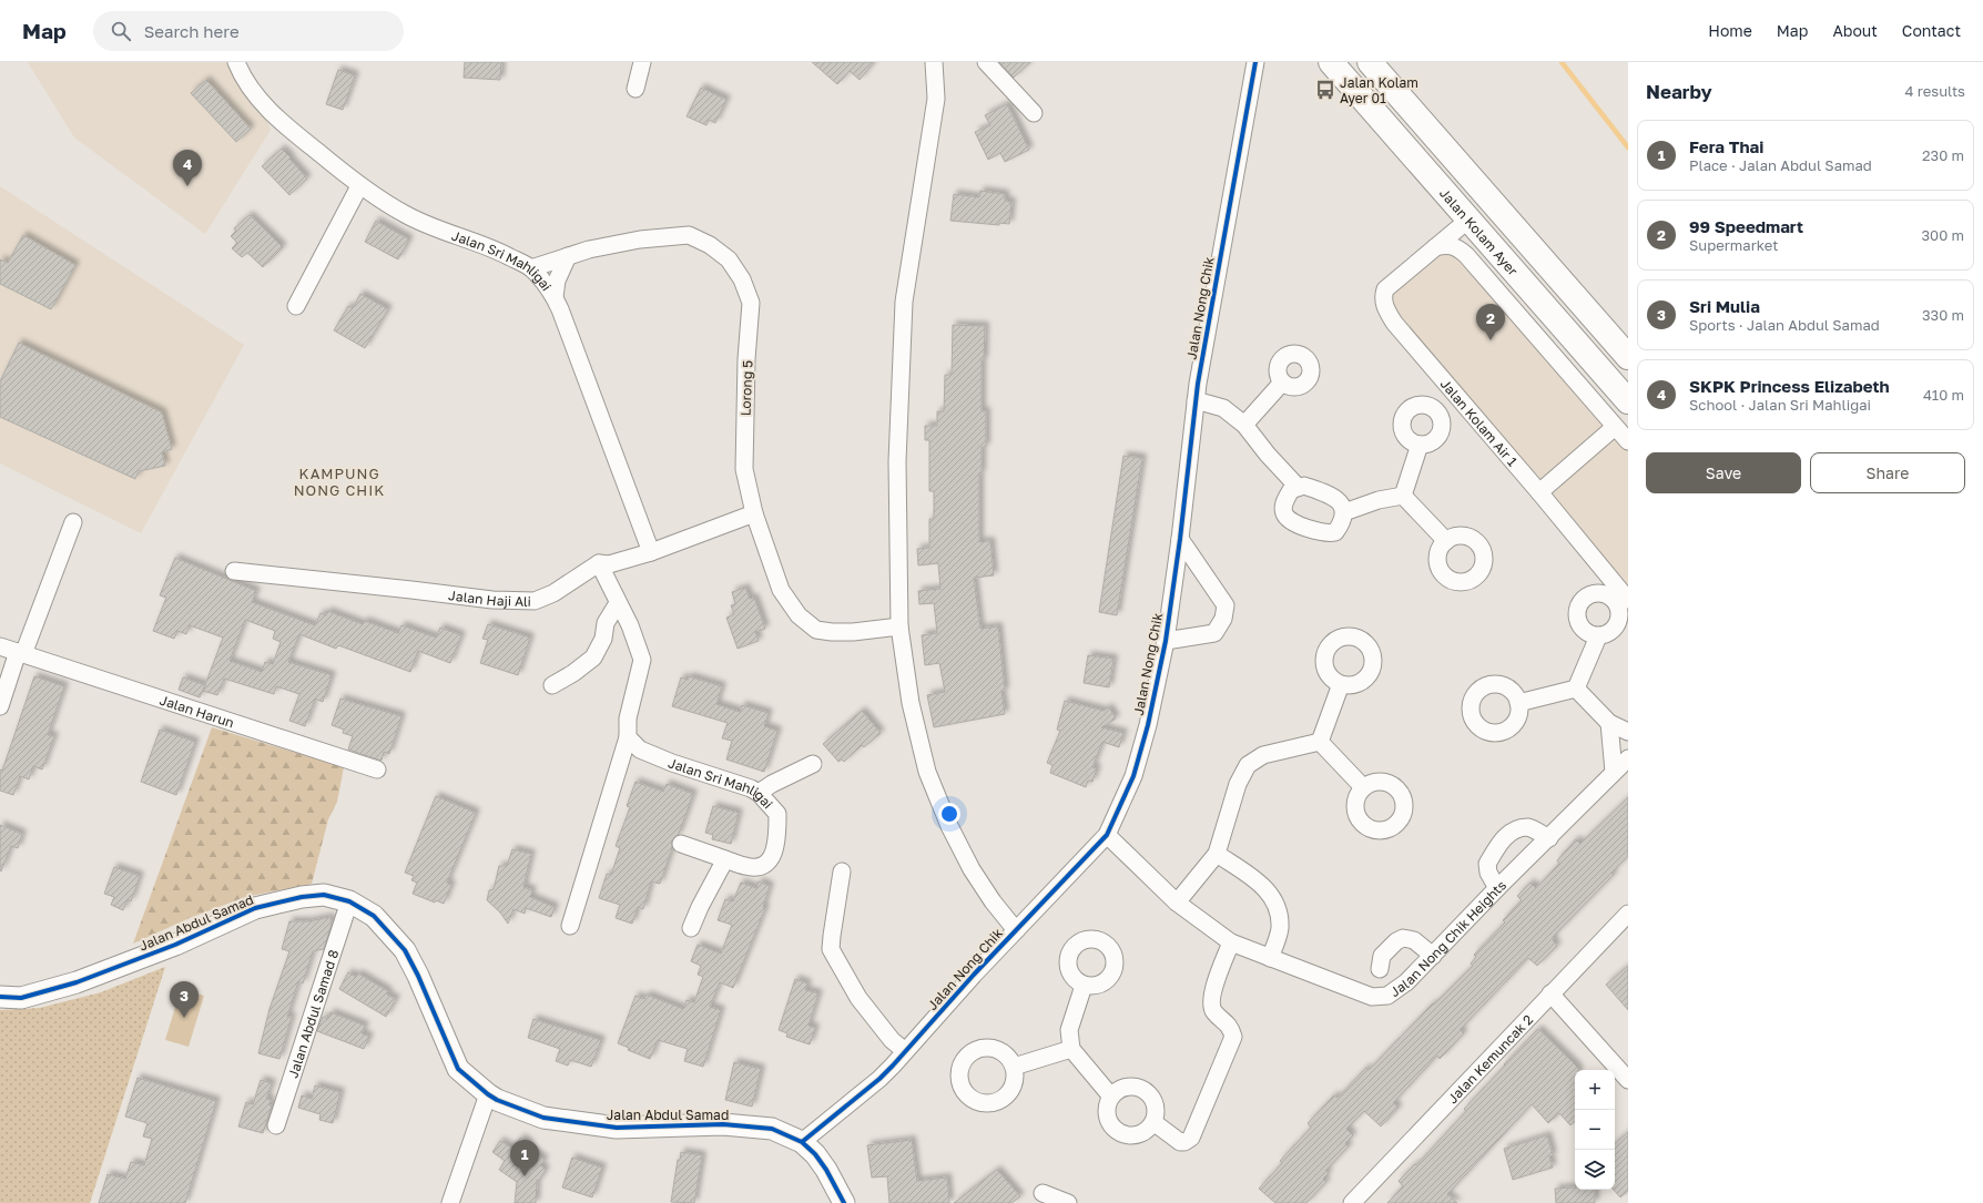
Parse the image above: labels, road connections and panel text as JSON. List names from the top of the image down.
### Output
{
  "streets": {
    "main road": ["Jalan Kolam Ayer"],
    "street": [
      "Jalan Sri Mahligai",
      "Jalan Nong Chik",
      "Lorong 5",
      "Jalan Kolam Air 1",
      "Jalan Haji Ali",
      "Jalan Harun",
      "Jalan Abdul Samad",
      "Jalan Nong Chik Heights",
      "Jalan Abdul Samad 8",
      "Jalan Kemuncak 2"
    ]
  },
  "crossings": [
    ["Jalan Kolam Ayer", "Jalan Kolam Air 1"],
    ["Jalan Sri Mahligai", "Lorong 5"],
    ["Jalan Sri Mahligai", "Jalan Haji Ali"],
    ["Jalan Nong Chik", "Lorong 5"],
    ["Jalan Nong Chik", "Jalan Abdul Samad"],
    ["Jalan Nong Chik", "Jalan Nong Chik Heights"],
    ["Lorong 5", "Jalan Haji Ali"],
    ["Jalan Abdul Samad", "Jalan Abdul Samad 8"]
  ],
  "districts": ["KAMPUNG NONG CHIK"],
  "places": {
    "bus stop": ["Jalan Kolam Ayer 01"]
  },
  "page": {
    "header": "Map",
    "search": "Search here",
    "nav": [
      "Home",
      "Map",
      "About",
      "Contact"
    ],
    "heading": ["Nearby", "4 results"],
    "list": [
      {
        "mark": "1",
        "name": "Fera Thai",
        "note": "Place · Jalan Abdul Samad",
        "value": "230 m"
      },
      {
        "mark": "2",
        "name": "99 Speedmart",
        "note": "Supermarket",
        "value": "300 m"
      },
      {
        "mark": "3",
        "name": "Sri Mulia",
        "note": "Sports · Jalan Abdul Samad",
        "value": "330 m"
      },
      {
        "mark": "4",
        "name": "SKPK Princess Elizabeth",
        "note": "School · Jalan Sri Mahligai",
        "value": "410 m"
      }
    ],
    "pins": [
      "4",
      "2",
      "3",
      "1"
    ],
    "buttons": ["Save", "Share"],
    "map_buttons": ["+", "−"]
  }
}
